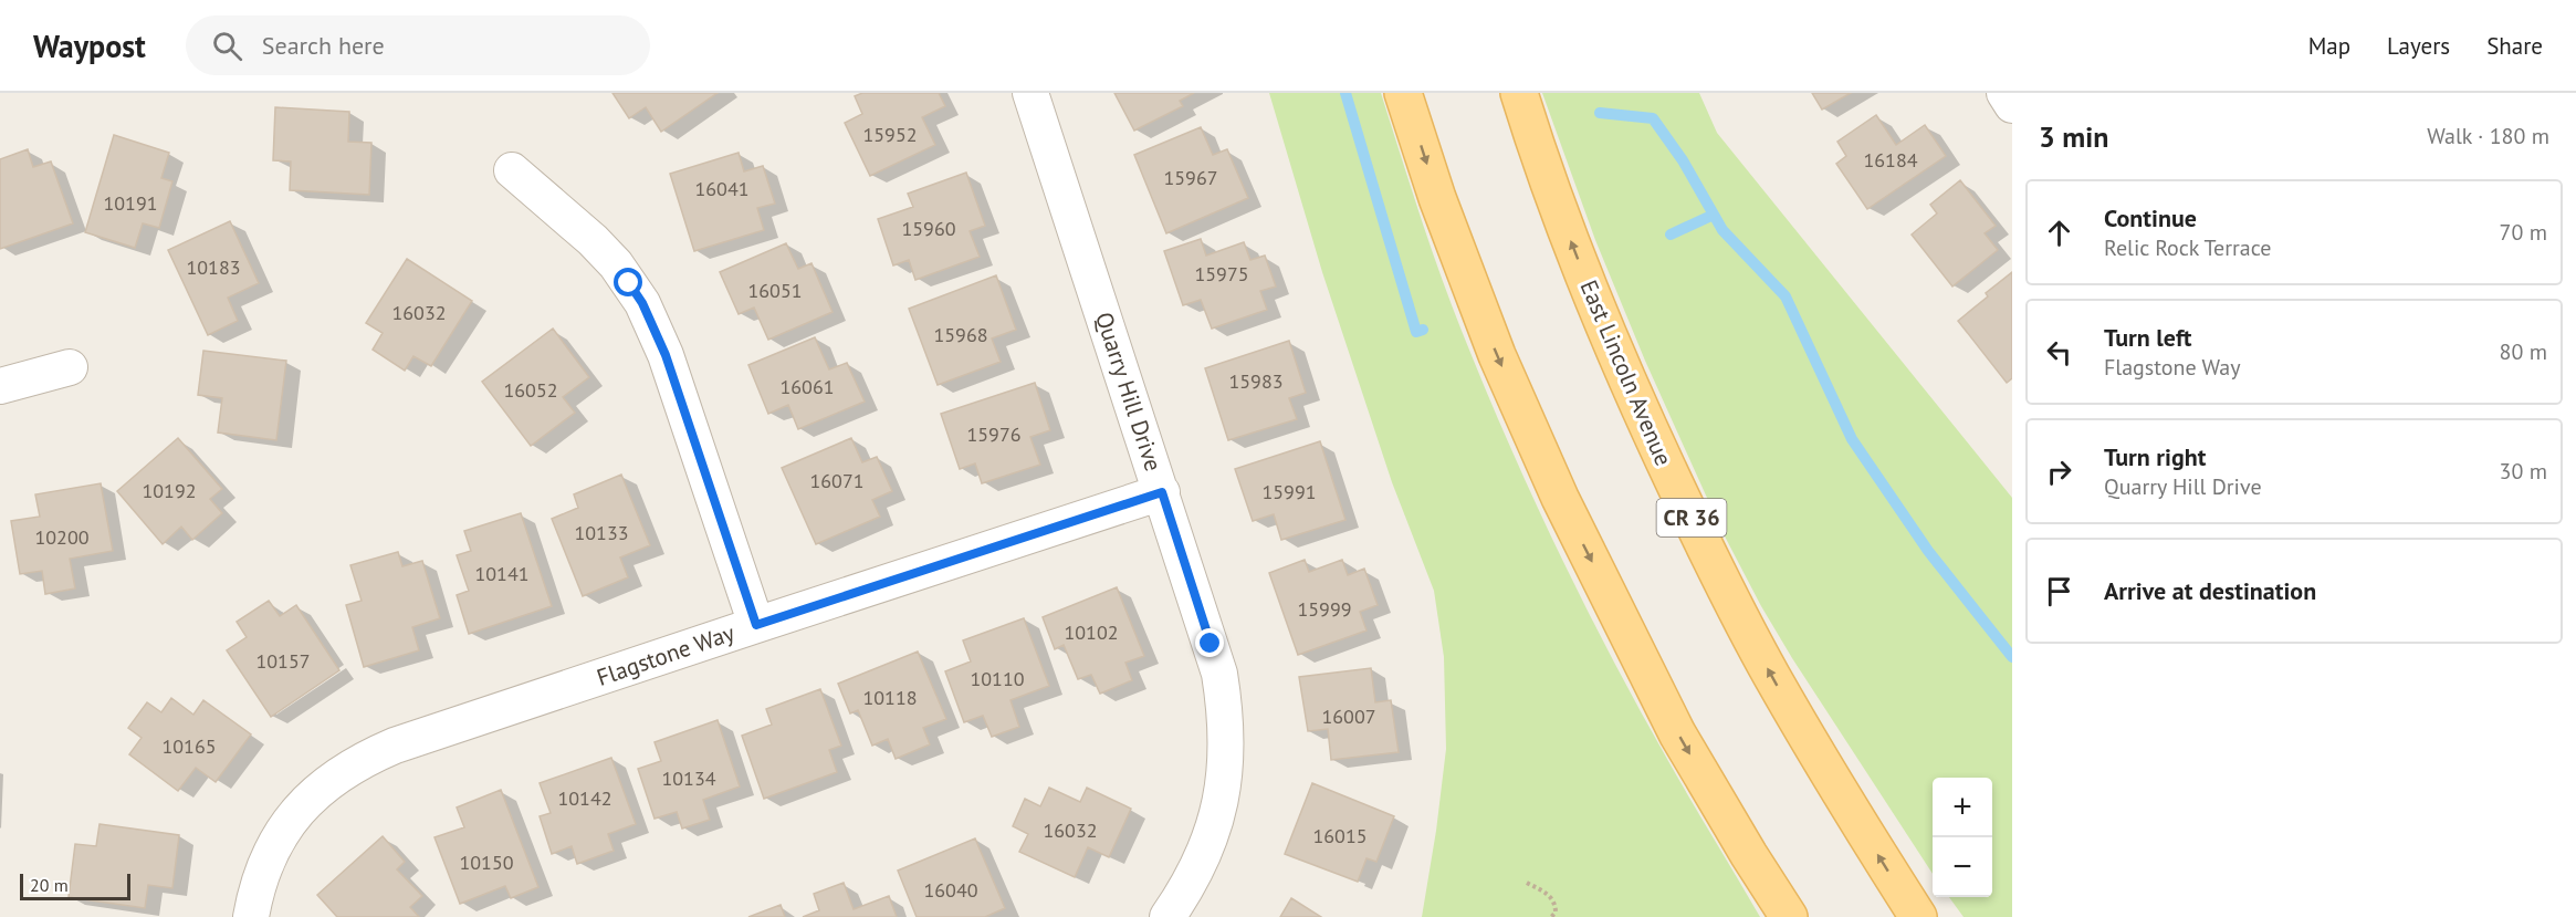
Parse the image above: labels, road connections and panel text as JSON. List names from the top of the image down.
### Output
{
  "streets": {
    "main road": ["East Lincoln Avenue", "CR 36"],
    "street": ["Quarry Hill Drive", "Flagstone Way"]
  },
  "crossings": [
    ["Quarry Hill Drive", "Flagstone Way"]
  ],
  "house_numbers": [
    "15952",
    "16184",
    "15967",
    "16041",
    "10191",
    "15960",
    "10183",
    "15975",
    "16051",
    "16032",
    "15968",
    "15983",
    "16061",
    "16052",
    "15976",
    "16071",
    "10192",
    "15991",
    "10133",
    "10200",
    "10141",
    "15999",
    "10102",
    "10157",
    "10110",
    "10118",
    "16007",
    "10165",
    "10134",
    "10142",
    "16032",
    "16015",
    "10150",
    "16040"
  ],
  "scale_bar": "20 m",
  "page": {
    "header": "Waypost",
    "search": "Search here",
    "nav": ["Map", "Layers", "Share"],
    "heading": ["3 min", "Walk · 180 m"],
    "list": [
      ["Continue", "Relic Rock Terrace", "70 m"],
      ["Turn left", "Flagstone Way", "80 m"],
      ["Turn right", "Quarry Hill Drive", "30 m"],
      "Arrive at destination"
    ],
    "map_buttons": ["+", "−"],
    "scale": "20 m"
  }
}
